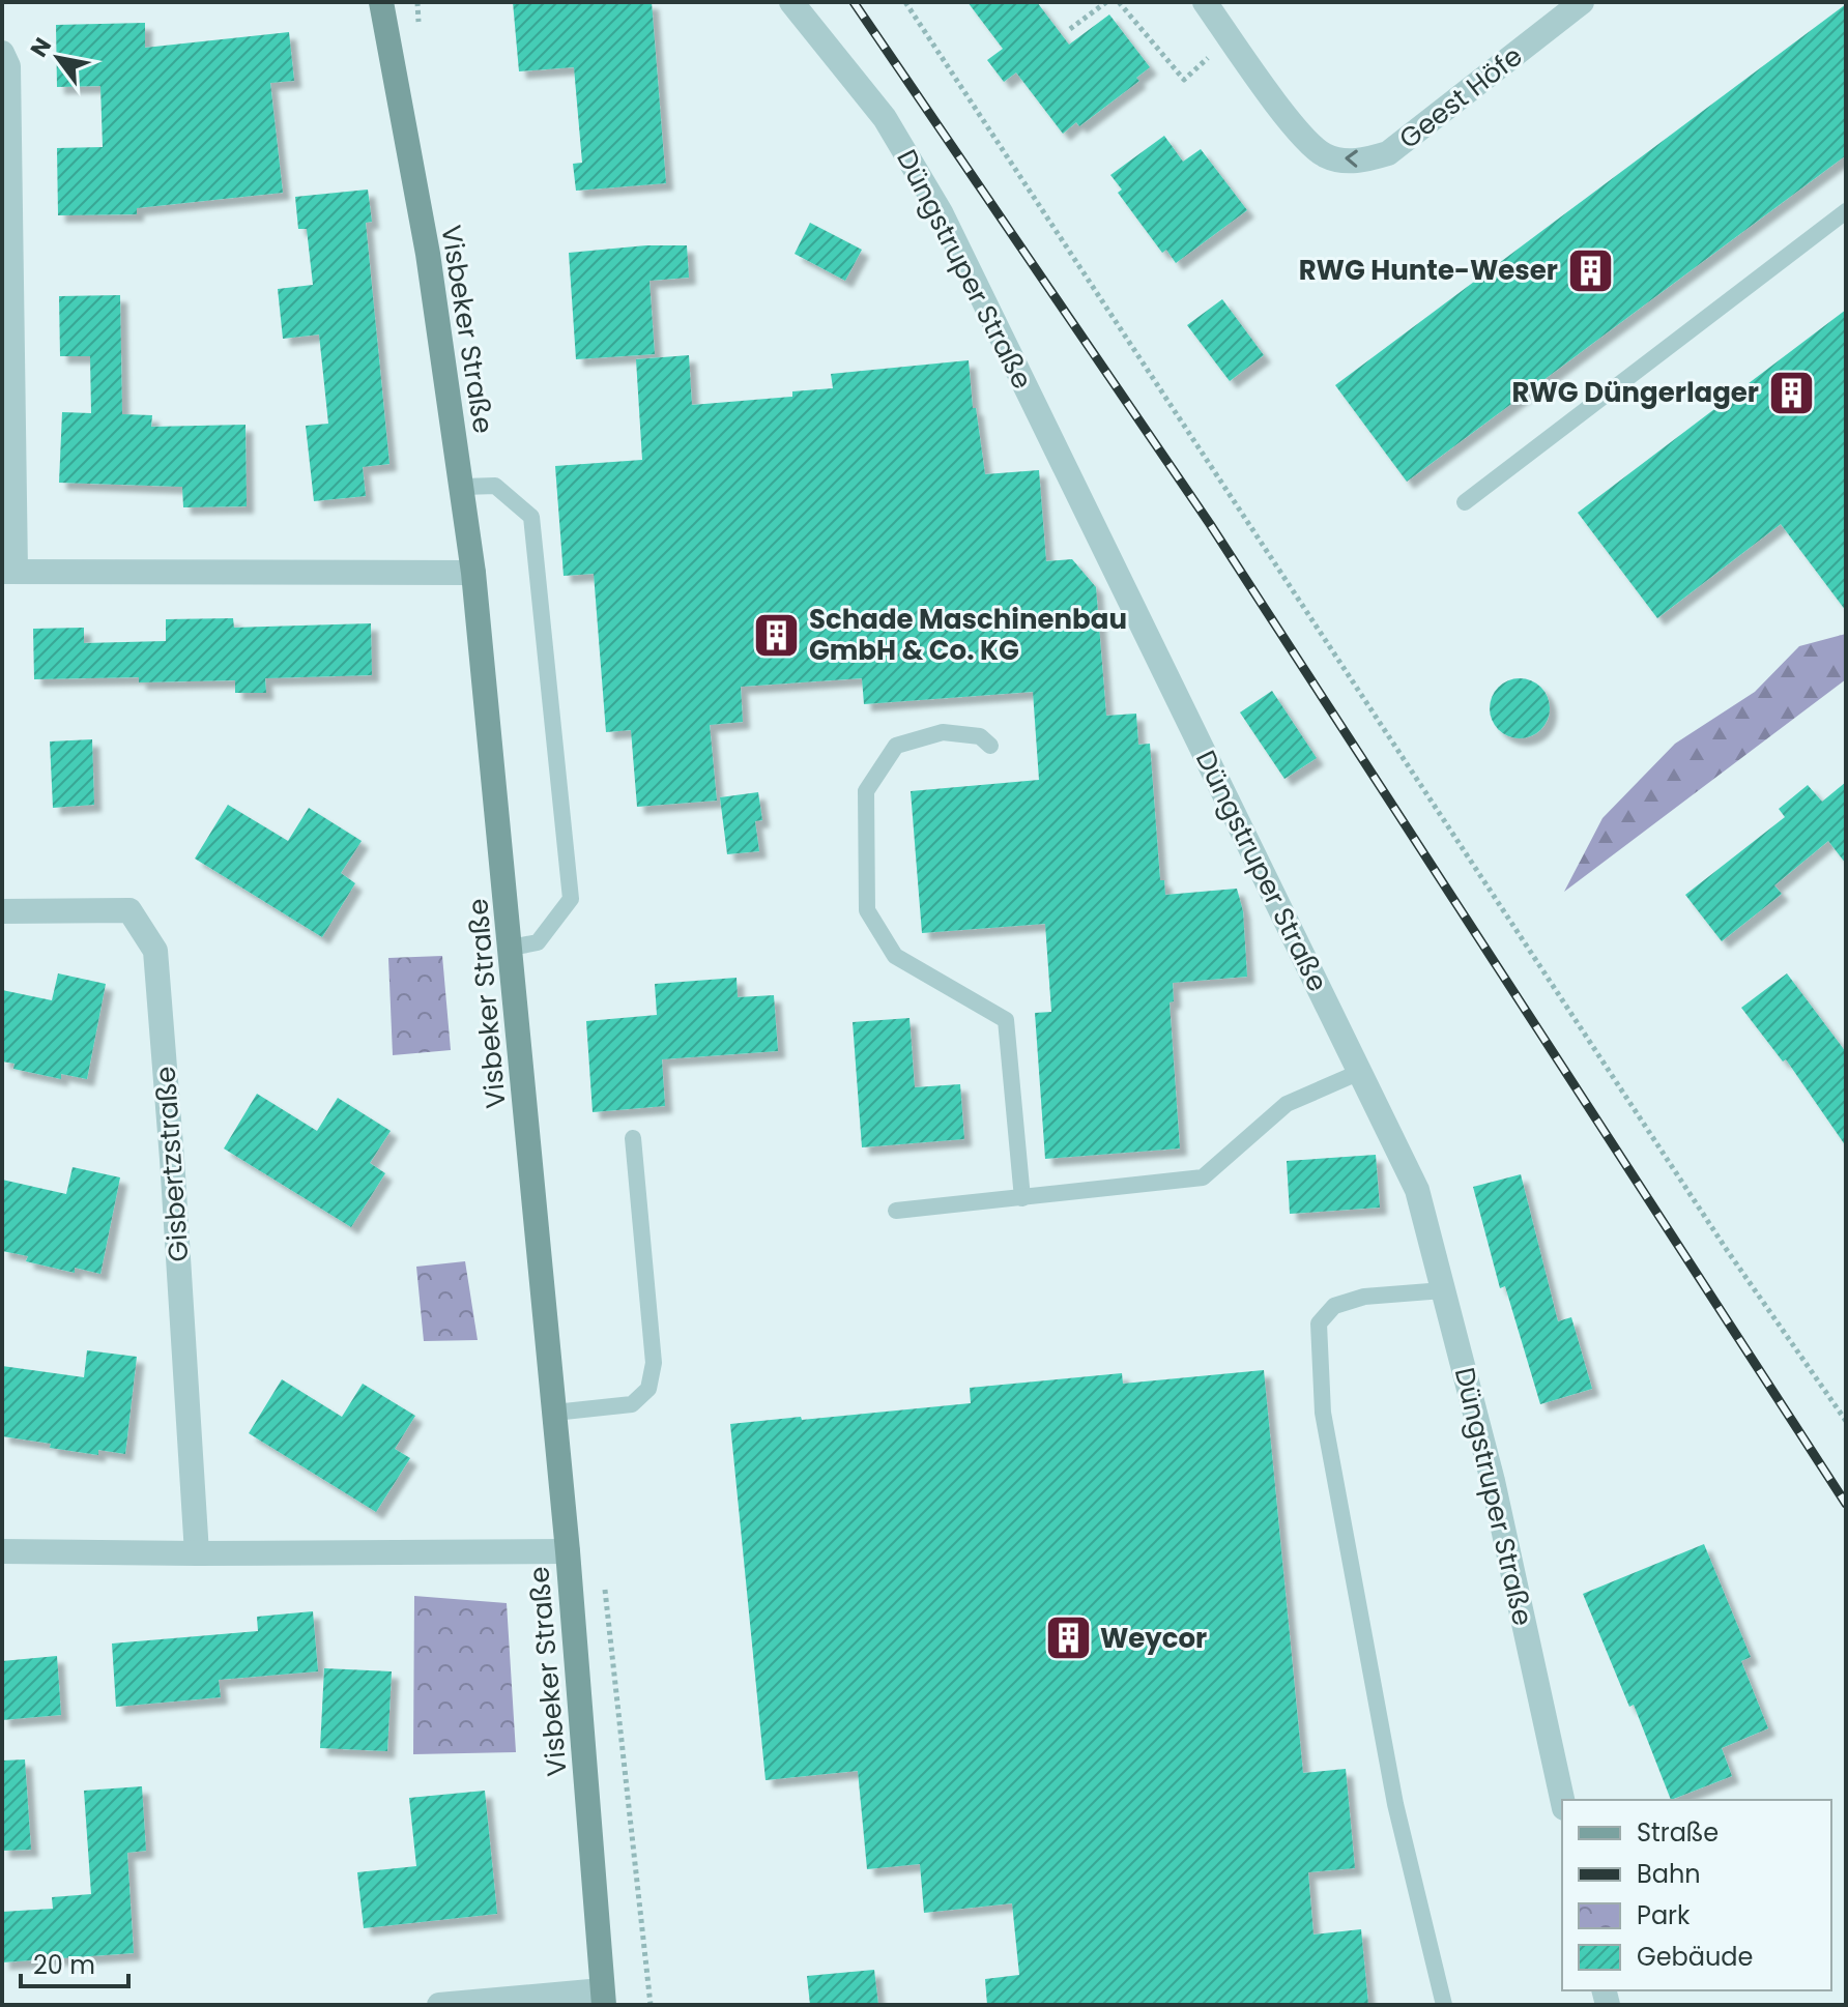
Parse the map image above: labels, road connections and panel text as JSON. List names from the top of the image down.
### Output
{
  "streets": {
    "street": [
      "Geest Höfe",
      "Düngstruper Straße",
      "Visbeker Straße",
      "Gisbertzstraße"
    ]
  },
  "places": {
    "building": [
      "RWG Hunte-Weser",
      "RWG Düngerlager",
      "Schade Maschinenbau GmbH & Co. KG",
      "Weycor"
    ]
  },
  "legend": [
    "Straße",
    "Bahn",
    "Park",
    "Gebäude"
  ],
  "scale_bar": "20 m",
  "north": "top left"
}
